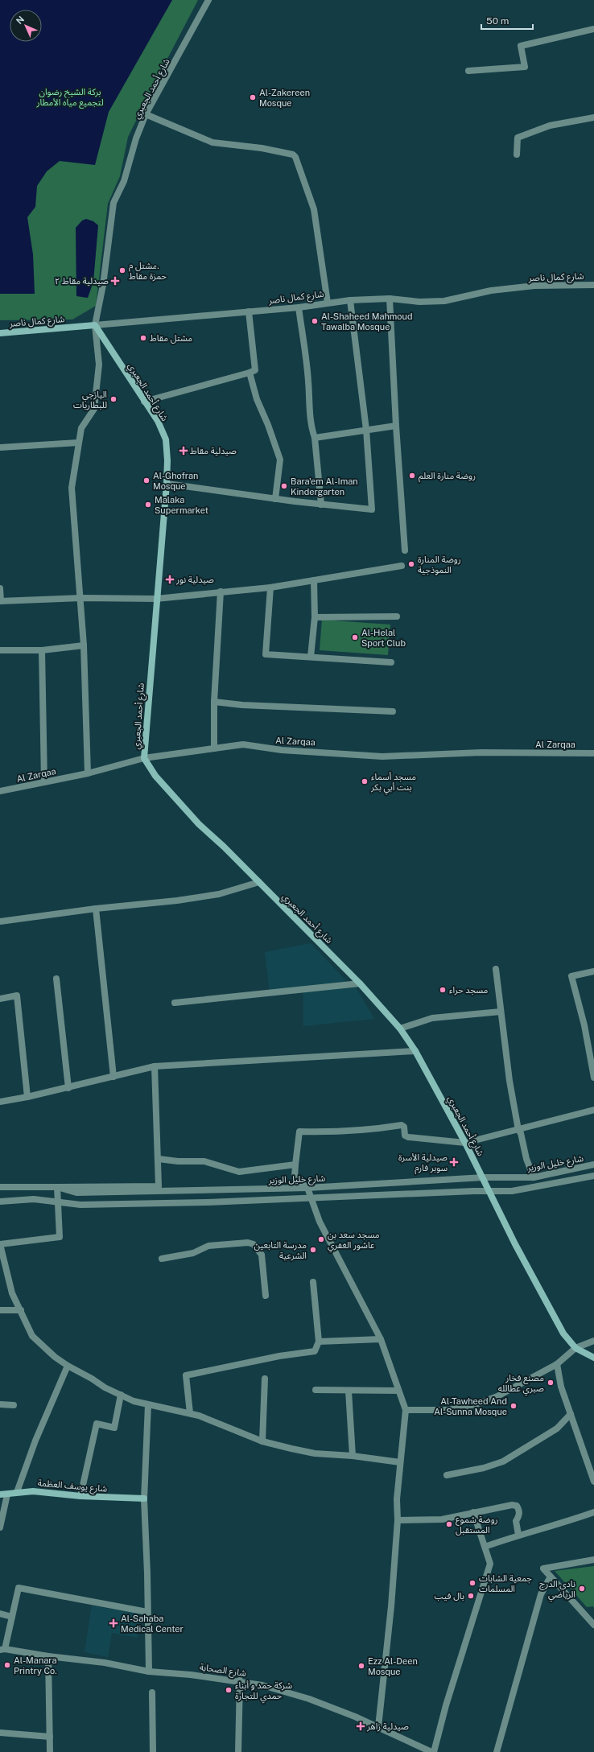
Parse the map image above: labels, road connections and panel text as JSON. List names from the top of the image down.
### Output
{
  "streets": {
    "street": [
      "شارع أحمد الجعبري",
      "شارع كمال ناصر",
      "Al Zarqaa",
      "شارع خليل الوزير",
      "شارع يوسف العظمة",
      "شارع الصحابة"
    ]
  },
  "crossings": [
    ["شارع أحمد الجعبري", "شارع كمال ناصر"],
    ["شارع أحمد الجعبري", "Al Zarqaa"],
    ["شارع أحمد الجعبري", "شارع خليل الوزير"]
  ],
  "parks": ["بركة الشيخ رضوان لتجميع مياه الأمطار"],
  "places": {
    "other": [
      "Al-Zakereen Mosque",
      "مشتل م. حمزة مقاط",
      "Al-Shaheed Mahmoud Tawalba Mosque",
      "مشتل مقاط",
      "اليازجي للبطاريات",
      "روضة منارة العلم",
      "Al-Ghofran Mosque",
      "Bara'em Al-Iman Kindergarten",
      "Malaka Supermarket",
      "روضة المنارة النموذجية",
      "Al-Helal Sport Club",
      "مسجد أسماء بنت أبي بكر",
      "مسجد حراء",
      "مسجد سعد بن عاشور الغفري",
      "مدرسة التابعين الشرعية",
      "مصنع فخار صبري عطالله",
      "Al-Tawheed And Al-Sunna Mosque",
      "روضة شموع المستقبل",
      "جمعية الشابات المسلمات",
      "نادي الدرج الرياضي",
      "بال فيب",
      "Al-Manara Printry Co.",
      "Ezz Al-Deen Mosque",
      "شركة حمد و أبناء حمدي للتجارة"
    ],
    "health": [
      "صيدلية مقاط ٢",
      "صيدلية مقاط",
      "صيدلية نور",
      "صيدلية الأسرة سوبر فارم",
      "Al-Sahaba Medical Center",
      "صيدلية زاهر"
    ]
  },
  "scale_bar": "50 m",
  "north": "top left"
}
